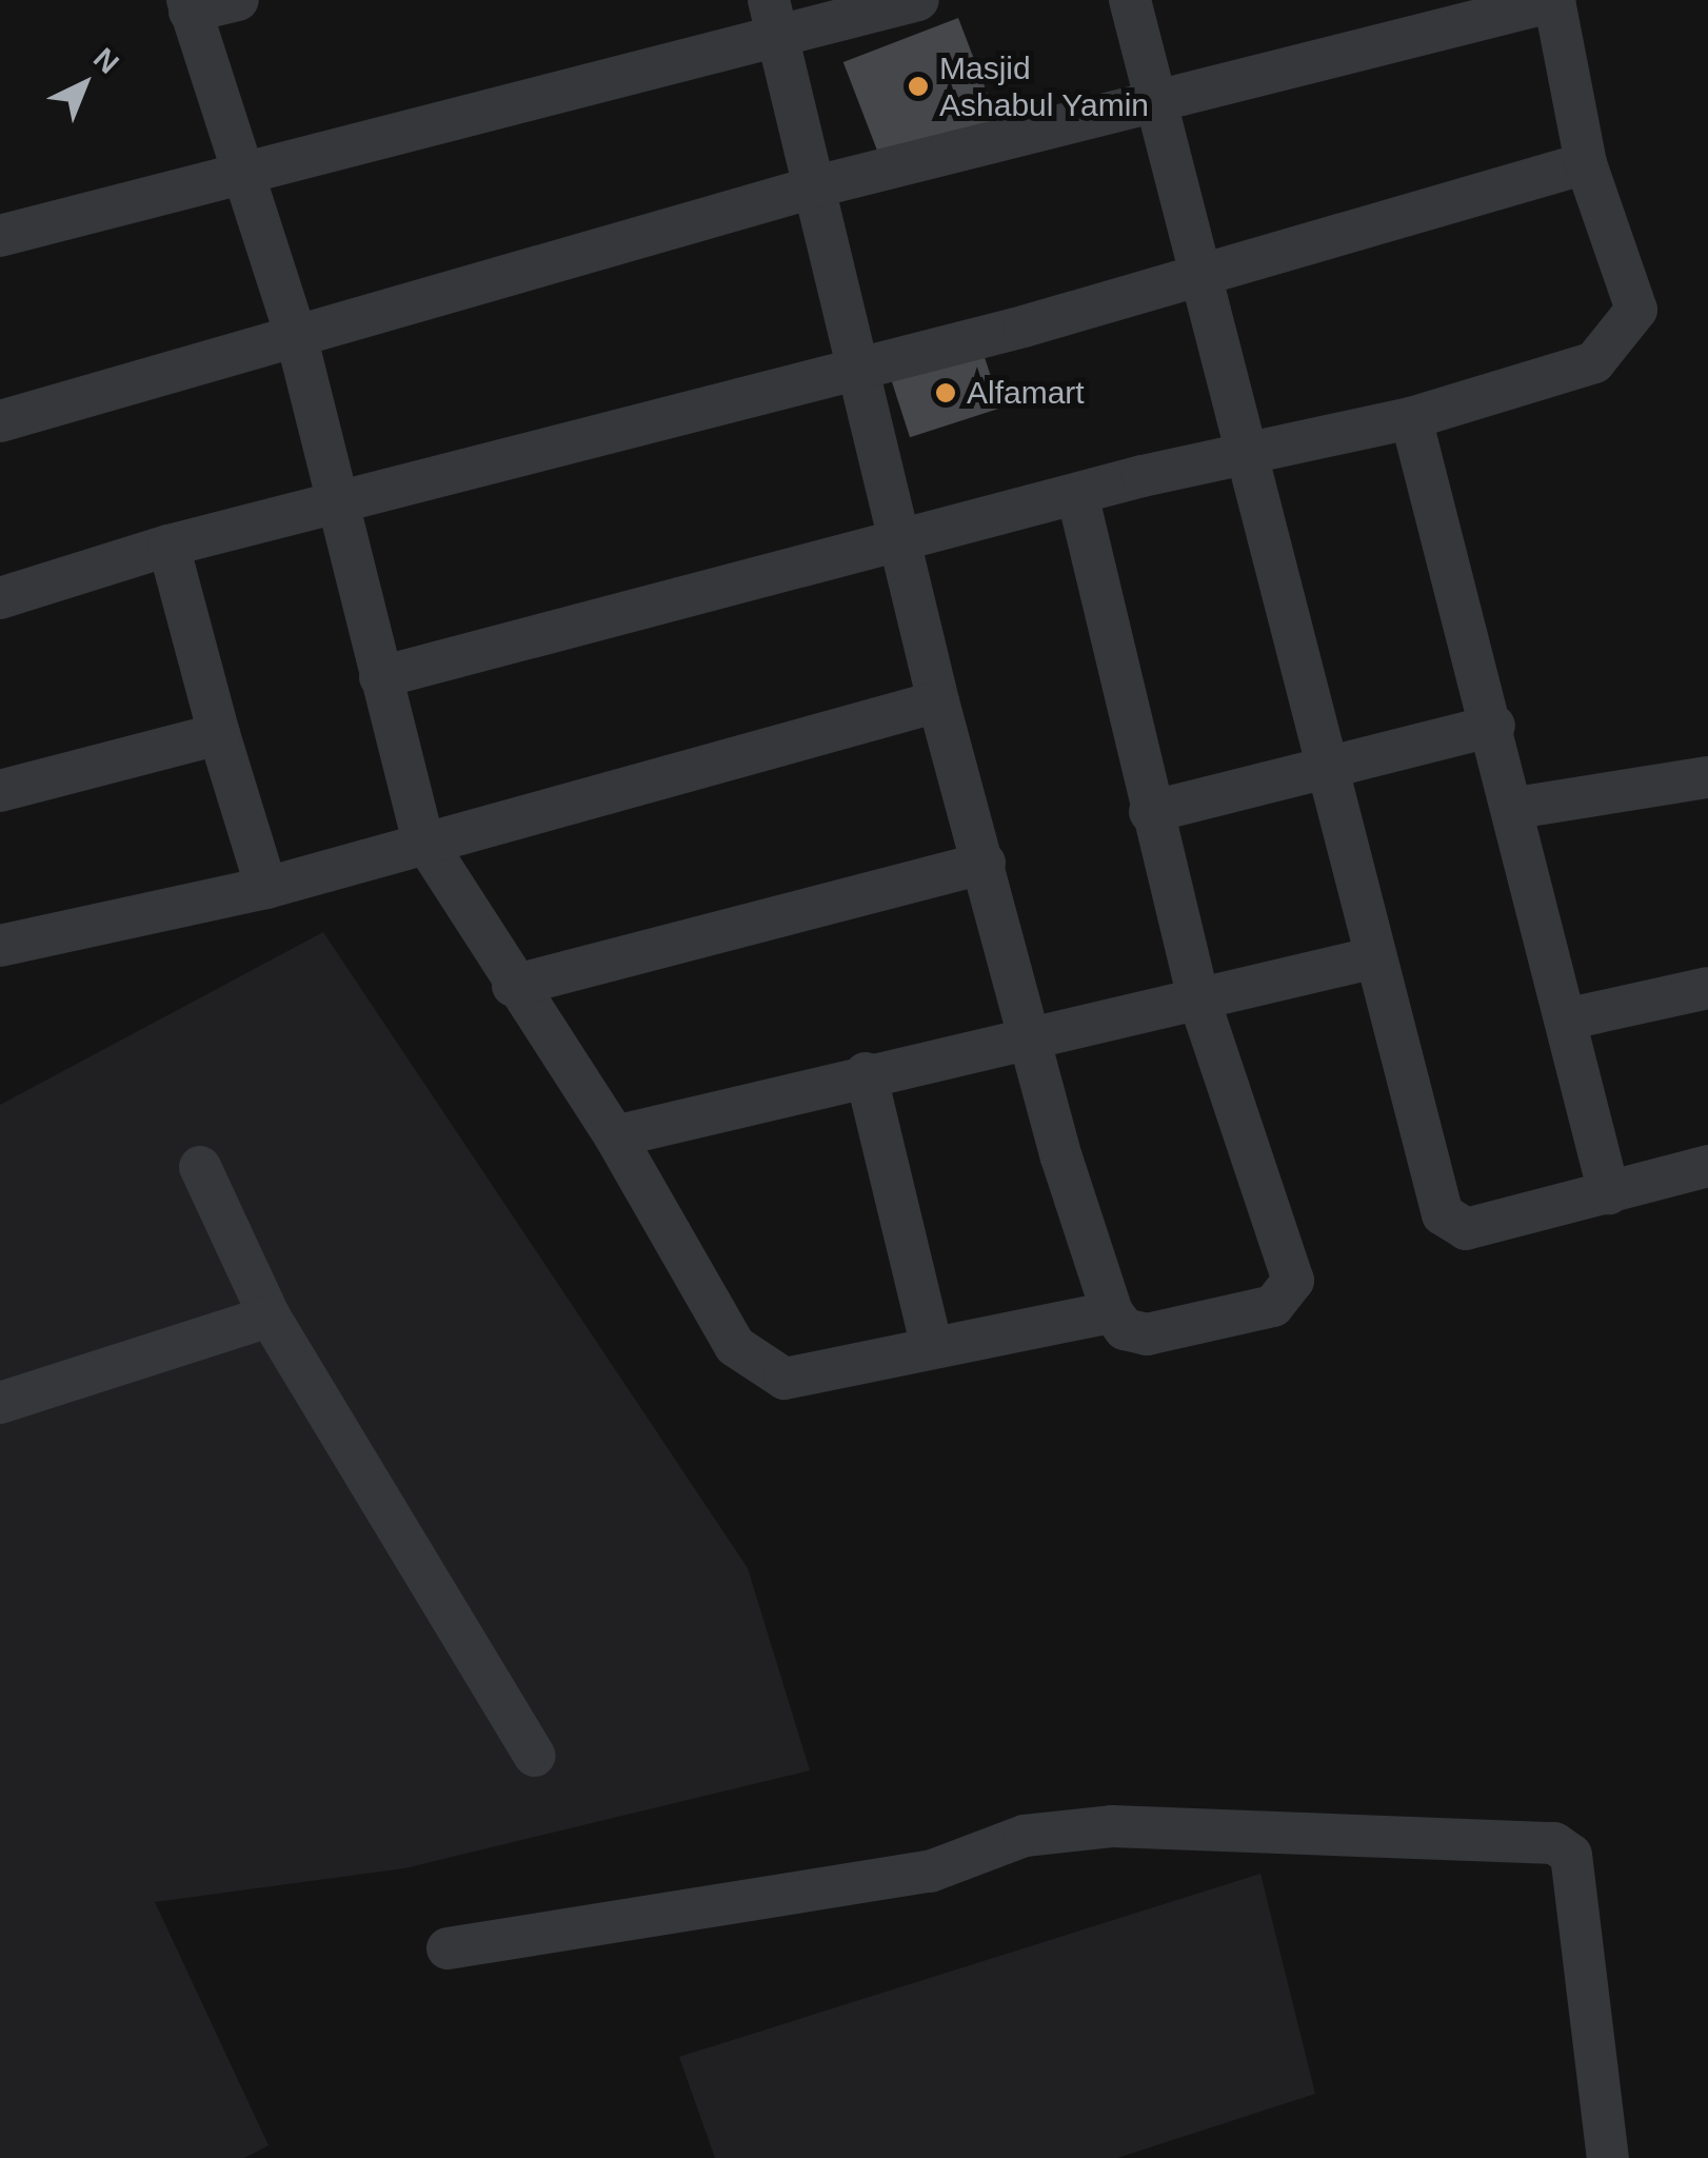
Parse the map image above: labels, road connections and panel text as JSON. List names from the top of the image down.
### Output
{
  "places": ["Masjid Ashabul Yamin", "Alfamart"],
  "north": "top right"
}
